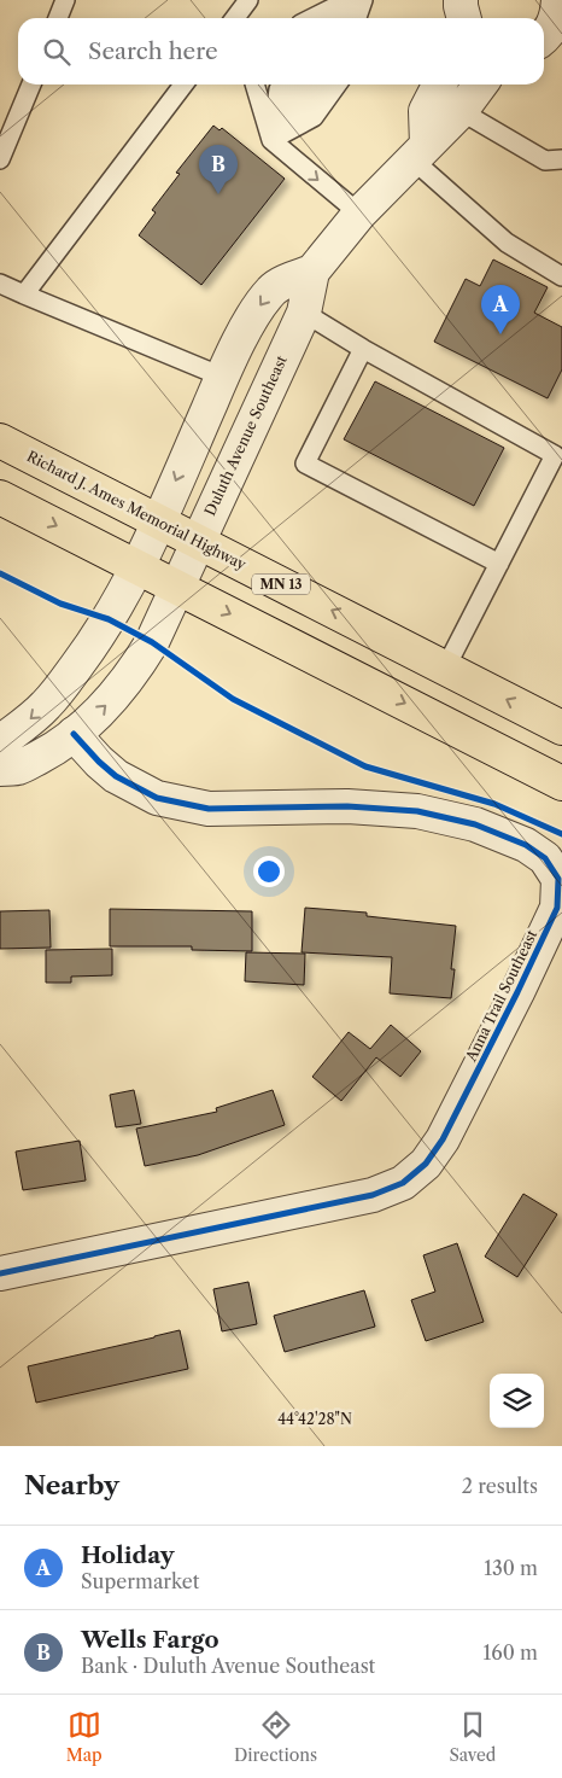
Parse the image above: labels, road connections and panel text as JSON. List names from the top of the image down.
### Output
{
  "streets": {
    "main road": ["Richard J. Ames Memorial Highway", "MN 13"],
    "street": ["Duluth Avenue Southeast", "Anna Trail Southeast"]
  },
  "crossings": [
    ["Duluth Avenue Southeast", "Richard J. Ames Memorial Highway"],
    ["Duluth Avenue Southeast", "Anna Trail Southeast"]
  ],
  "page": {
    "search": "Search here",
    "pins": ["B", "A"],
    "heading": ["Nearby", "2 results"],
    "list": [
      {
        "mark": "A",
        "name": "Holiday",
        "note": "Supermarket",
        "value": "130 m"
      },
      {
        "mark": "B",
        "name": "Wells Fargo",
        "note": "Bank · Duluth Avenue Southeast",
        "value": "160 m"
      }
    ],
    "nav": ["Map", "Directions", "Saved"]
  },
  "coordinates": ["44°42'28\"N"]
}
